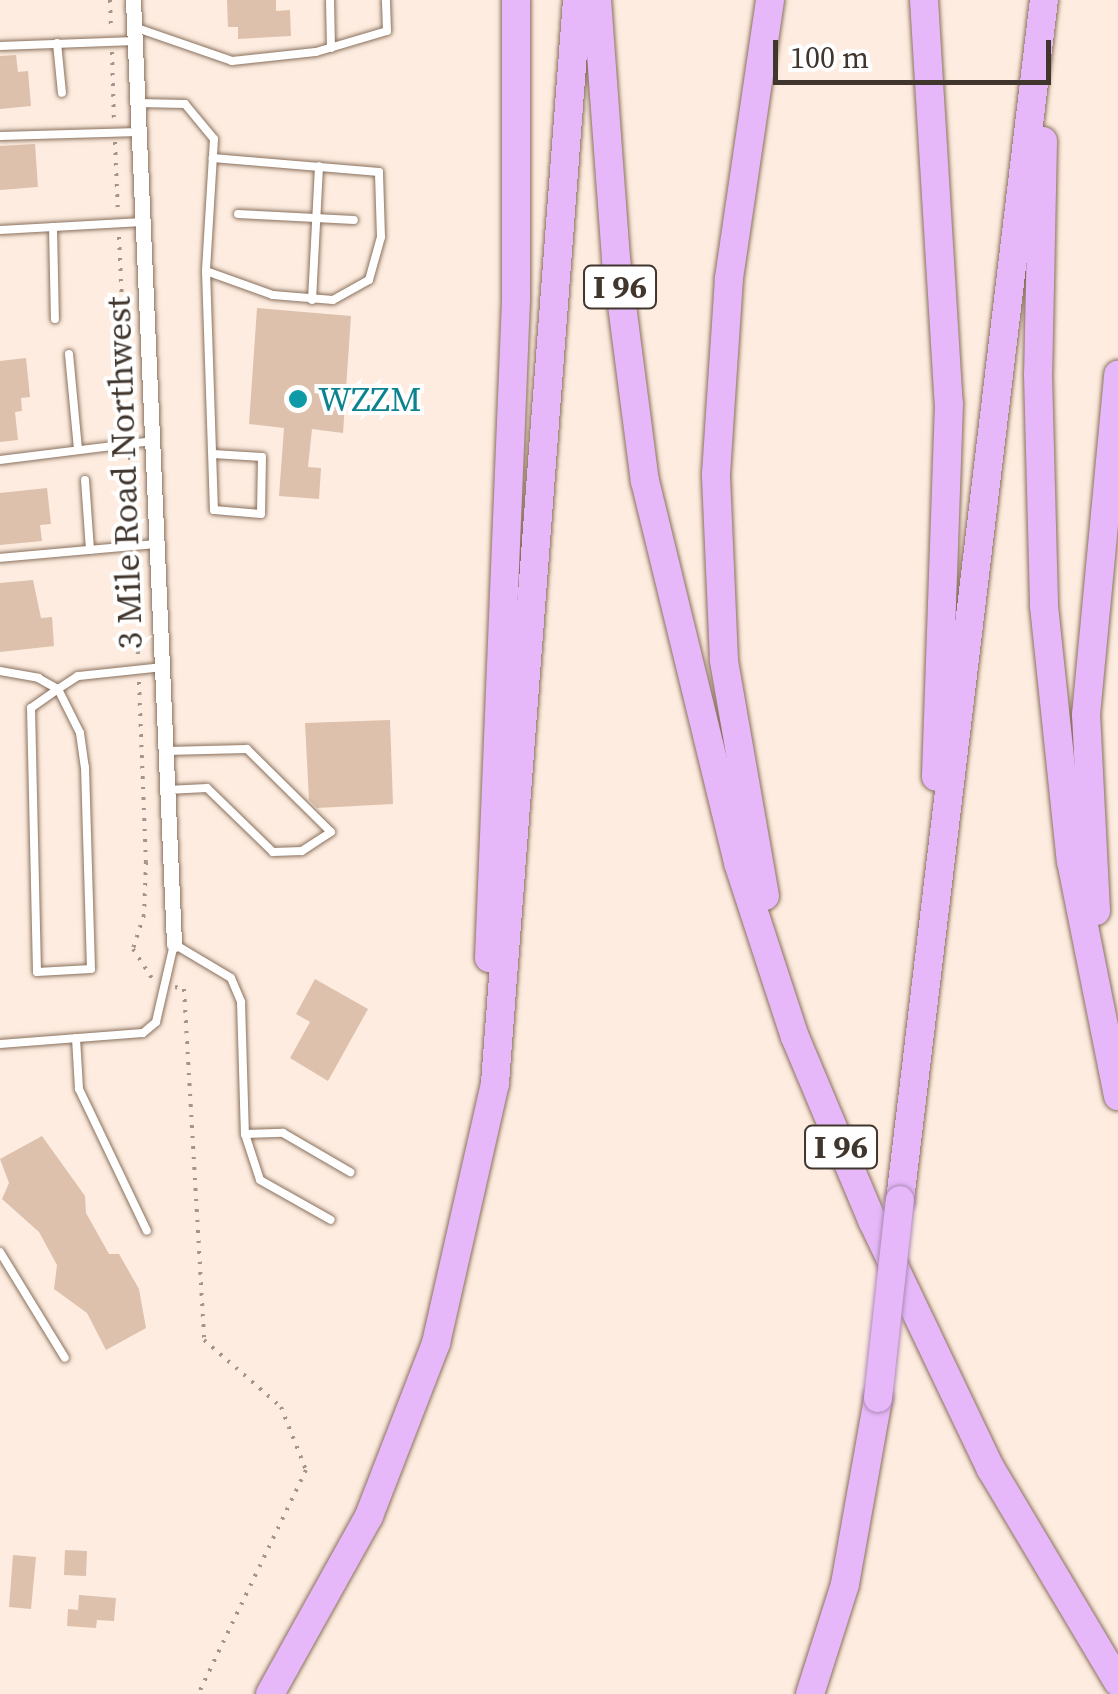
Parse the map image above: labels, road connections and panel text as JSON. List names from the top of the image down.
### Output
{
  "streets": {
    "highway": ["I 96"],
    "street": ["3 Mile Road Northwest"]
  },
  "places": ["WZZM"],
  "scale_bar": "100 m"
}
